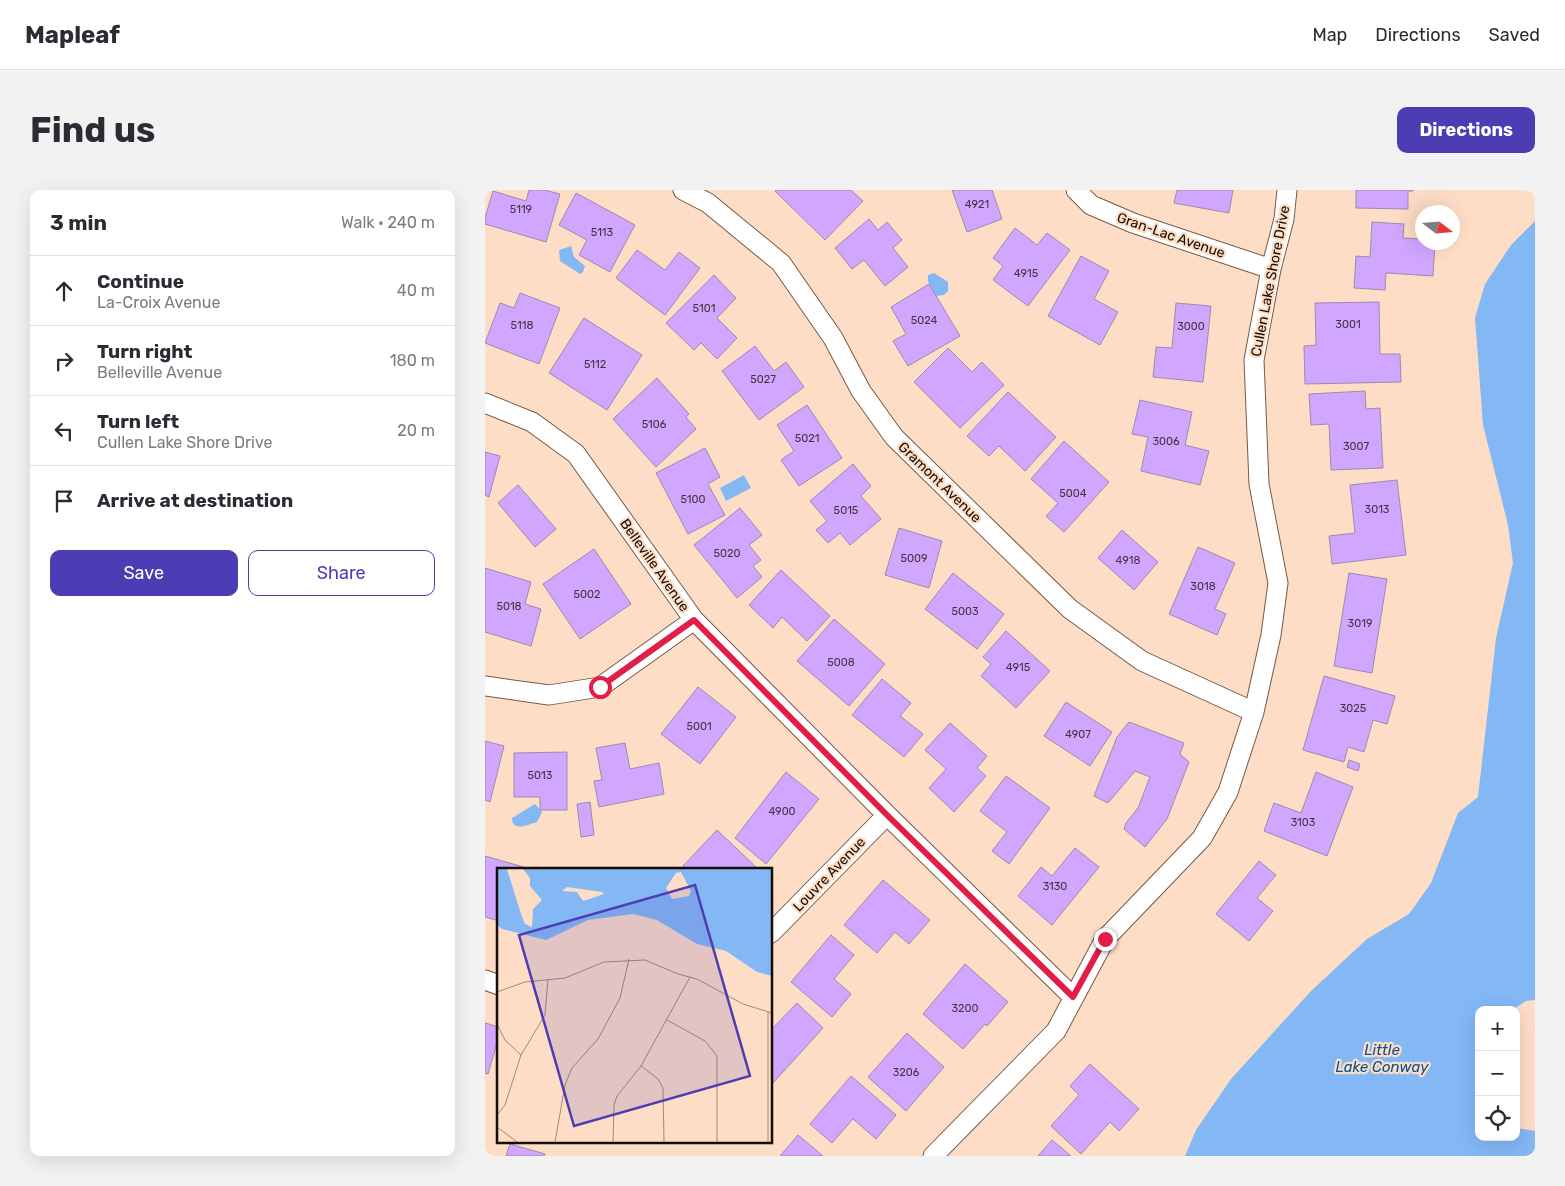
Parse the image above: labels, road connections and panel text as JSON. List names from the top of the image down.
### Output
{
  "streets": {
    "street": [
      "Gran-Lac Avenue",
      "Cullen Lake Shore Drive",
      "Gramont Avenue",
      "Belleville Avenue",
      "Louvre Avenue"
    ]
  },
  "crossings": [
    ["Gran-Lac Avenue", "Cullen Lake Shore Drive"],
    ["Cullen Lake Shore Drive", "Gramont Avenue"],
    ["Cullen Lake Shore Drive", "Belleville Avenue"],
    ["Belleville Avenue", "Louvre Avenue"]
  ],
  "water": ["Little Lake Conway"],
  "house_numbers": [
    "4921",
    "5119",
    "5113",
    "4915",
    "5101",
    "5024",
    "3001",
    "5118",
    "3000",
    "5112",
    "5027",
    "5106",
    "5021",
    "3006",
    "3007",
    "5004",
    "5100",
    "3013",
    "5015",
    "5020",
    "5009",
    "4918",
    "3018",
    "5002",
    "5018",
    "5003",
    "3019",
    "5008",
    "4915",
    "3025",
    "5001",
    "4907",
    "5013",
    "4900",
    "3103",
    "3130",
    "3200",
    "3206"
  ],
  "north": "right",
  "page": {
    "header": "Mapleaf",
    "nav": ["Map", "Directions", "Saved"],
    "buttons": [
      "Directions",
      ["Save", "Share"]
    ],
    "title": "Find us",
    "heading": ["3 min", "Walk · 240 m"],
    "list": [
      ["Continue", "La-Croix Avenue", "40 m"],
      ["Turn right", "Belleville Avenue", "180 m"],
      ["Turn left", "Cullen Lake Shore Drive", "20 m"],
      "Arrive at destination"
    ],
    "map_buttons": ["+", "−"]
  }
}
